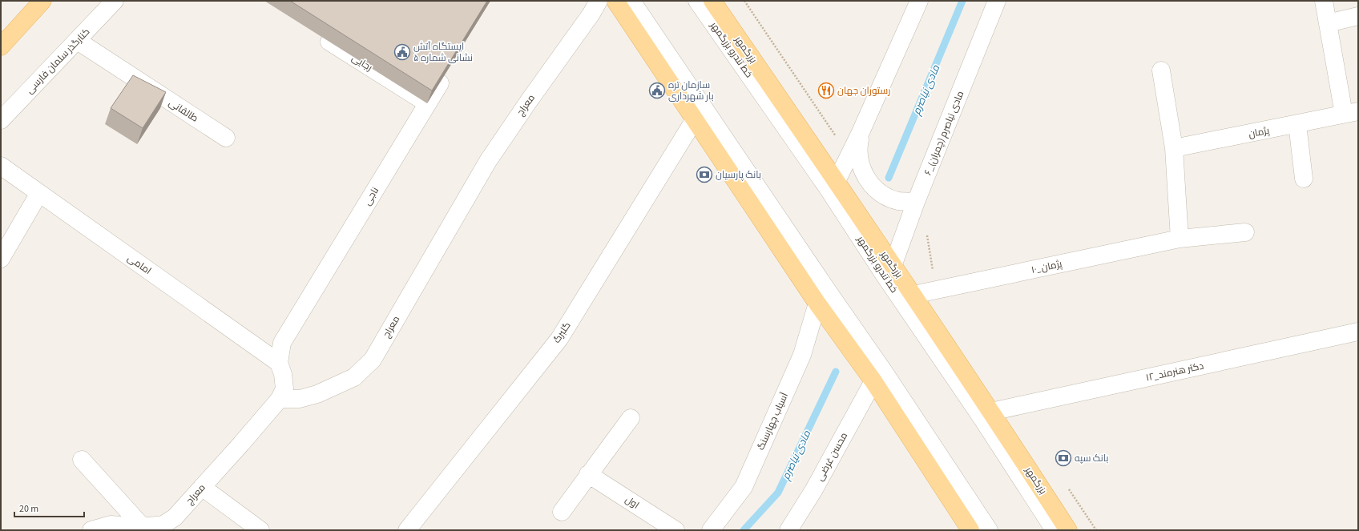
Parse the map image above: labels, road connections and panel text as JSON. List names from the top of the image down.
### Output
{
  "streets": {
    "main road": ["بزرگمهر"],
    "street": [
      "خط تندرو بزرگمهر",
      "کنارگذر سلمان فارسی",
      "رجایی",
      "معراج",
      "طالقانی",
      "پژمان",
      "۶_مادی نیاصرم (چمران)",
      "ناجی",
      "امامی",
      "۱۰_پژمان",
      "گلبرگ",
      "۱۲_دکتر هنرمند",
      "آسیاب چهارسنگ",
      "محسن غرضی",
      "اول"
    ]
  },
  "crossings": [
    ["بزرگمهر", "۶_مادی نیاصرم (چمران)"],
    ["بزرگمهر", "۱۰_پژمان"],
    ["بزرگمهر", "۱۲_دکتر هنرمند"],
    ["کنارگذر سلمان فارسی", "طالقانی"],
    ["رجایی", "ناجی"],
    ["معراج", "ناجی"],
    ["ناجی", "امامی"]
  ],
  "water": ["مادی نیاصرم"],
  "places": {
    "public building": ["ایستگاه آتش نشانی شماره ۵", "سازمان تره بار شهرداری"],
    "restaurant": ["رستوران جهان"],
    "bank": ["بانک پارسیان", "بانک سپه"]
  },
  "scale_bar": "20 m"
}
